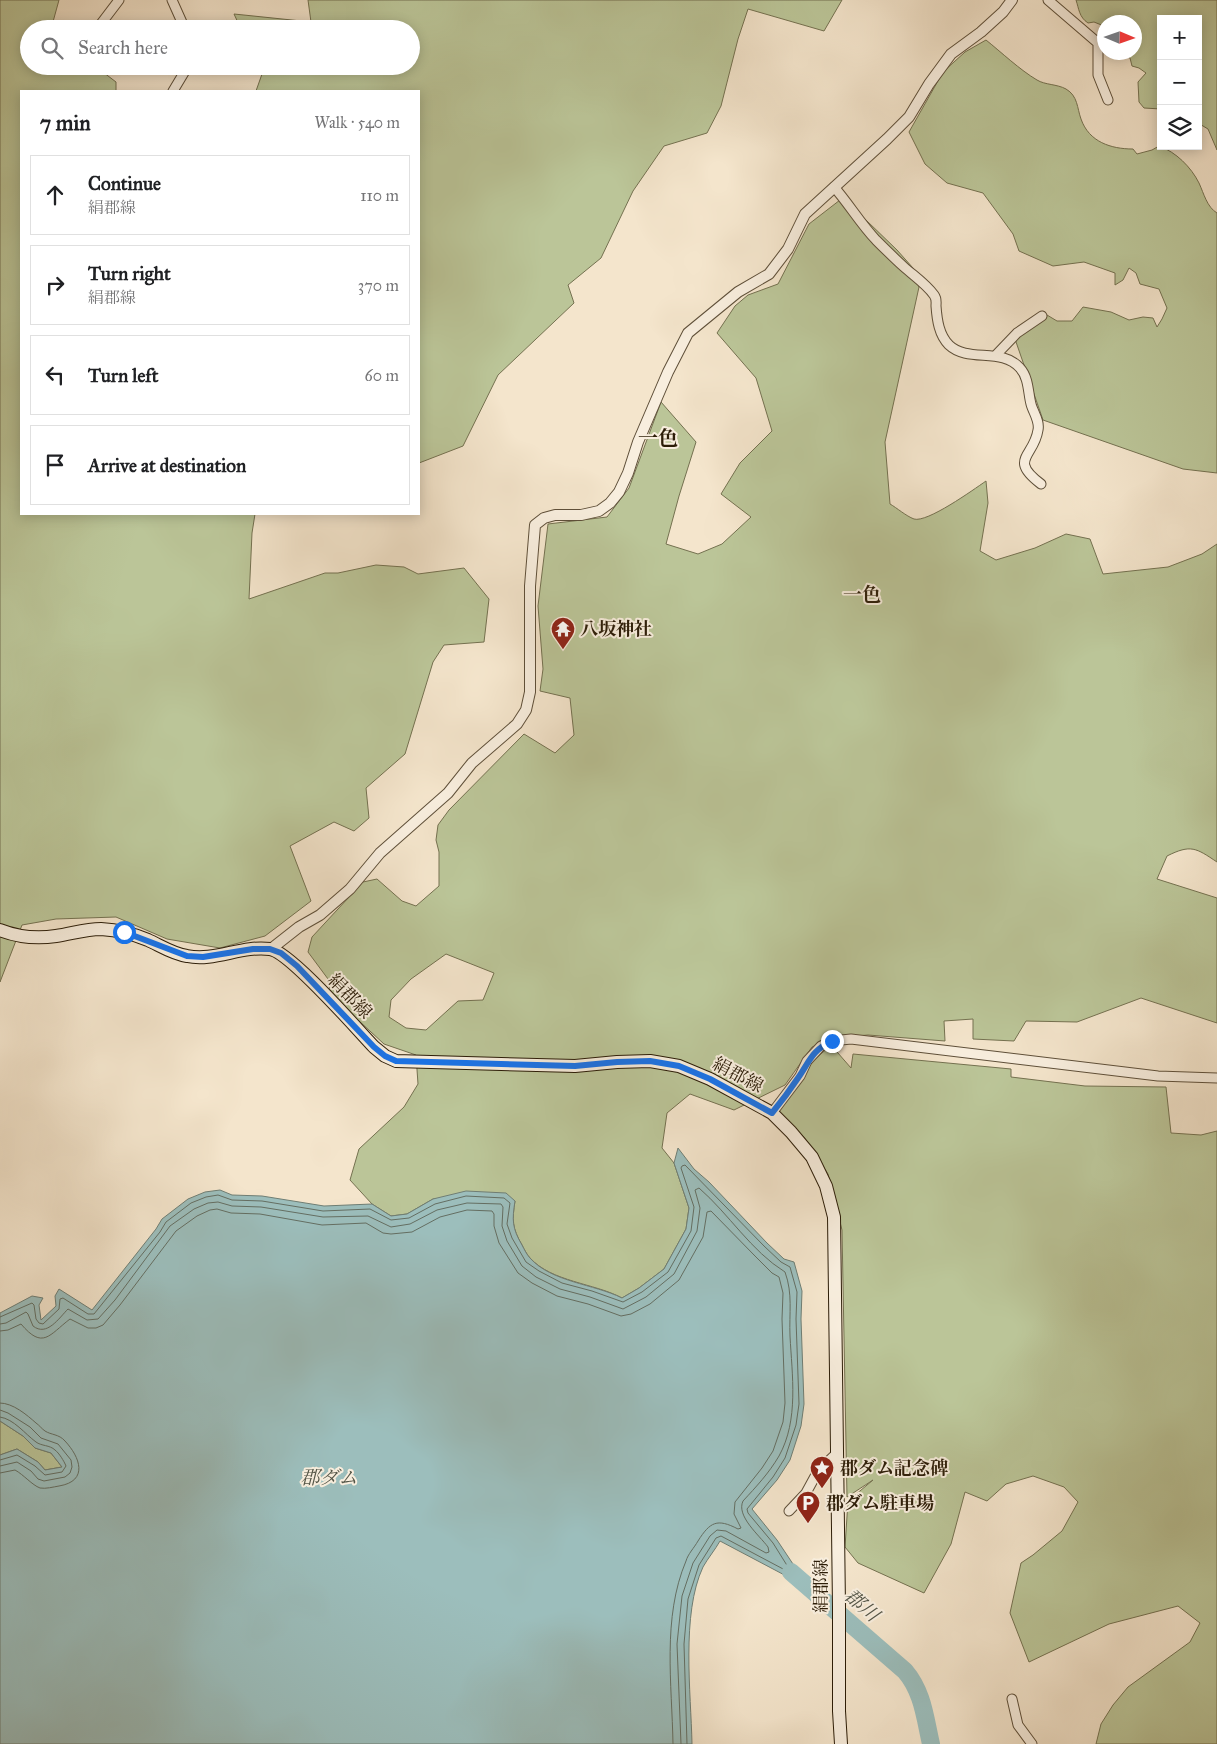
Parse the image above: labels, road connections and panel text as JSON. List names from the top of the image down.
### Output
{
  "streets": {
    "main road": ["絹郡線"]
  },
  "districts": ["一色", "一色"],
  "water": ["郡ダム", "郡川"],
  "places": {
    "temple": ["八坂神社"],
    "place": ["郡ダム記念碑"],
    "parking": ["郡ダム駐車場"]
  },
  "north": "right",
  "page": {
    "map_buttons": ["+", "−"],
    "search": "Search here",
    "heading": ["7 min", "Walk · 540 m"],
    "list": [
      ["Continue", "絹郡線", "110 m"],
      ["Turn right", "絹郡線", "370 m"],
      ["Turn left", "60 m"],
      "Arrive at destination"
    ]
  }
}
